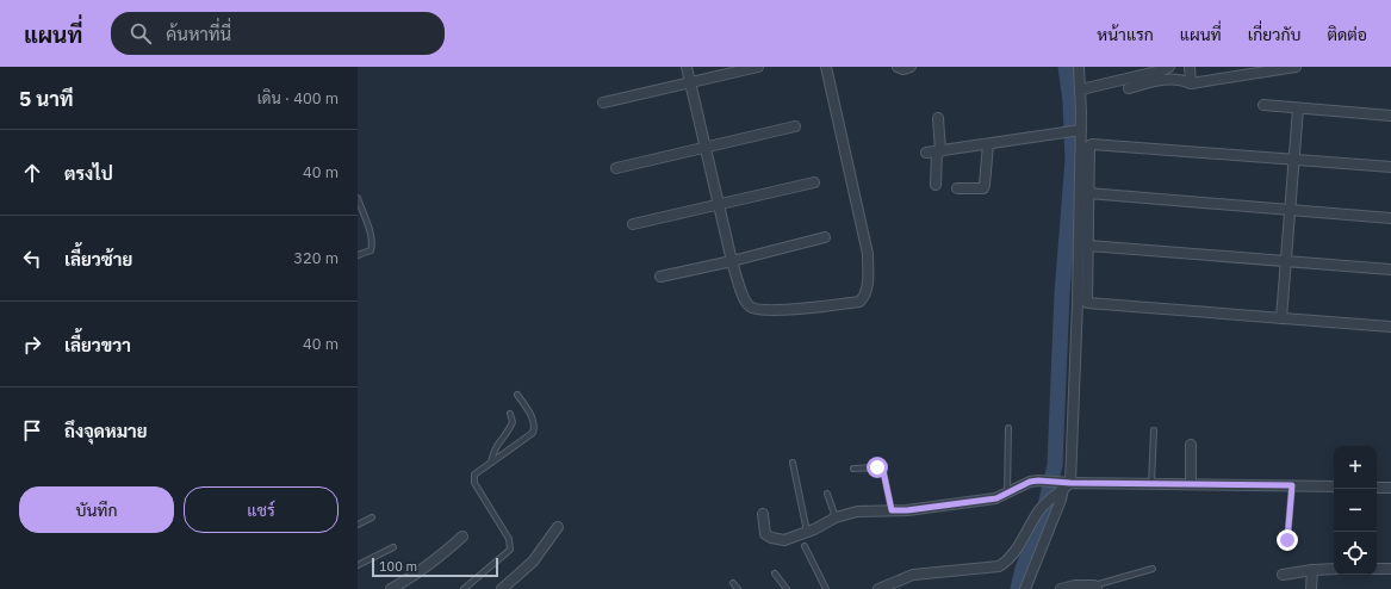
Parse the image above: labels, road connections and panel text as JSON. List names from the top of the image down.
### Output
{
  "scale_bar": "100 m",
  "page": {
    "header": "แผนที่",
    "search": "ค้นหาที่นี่",
    "nav": [
      "หน้าแรก",
      "แผนที่",
      "เกี่ยวกับ",
      "ติดต่อ"
    ],
    "heading": ["5 นาที", "เดิน · 400 m"],
    "list": [
      ["ตรงไป", "40 m"],
      ["เลี้ยวซ้าย", "320 m"],
      ["เลี้ยวขวา", "40 m"],
      "ถึงจุดหมาย"
    ],
    "map_buttons": ["+", "−"],
    "buttons": ["บันทึก", "แชร์"],
    "scale": "100 m"
  }
}
